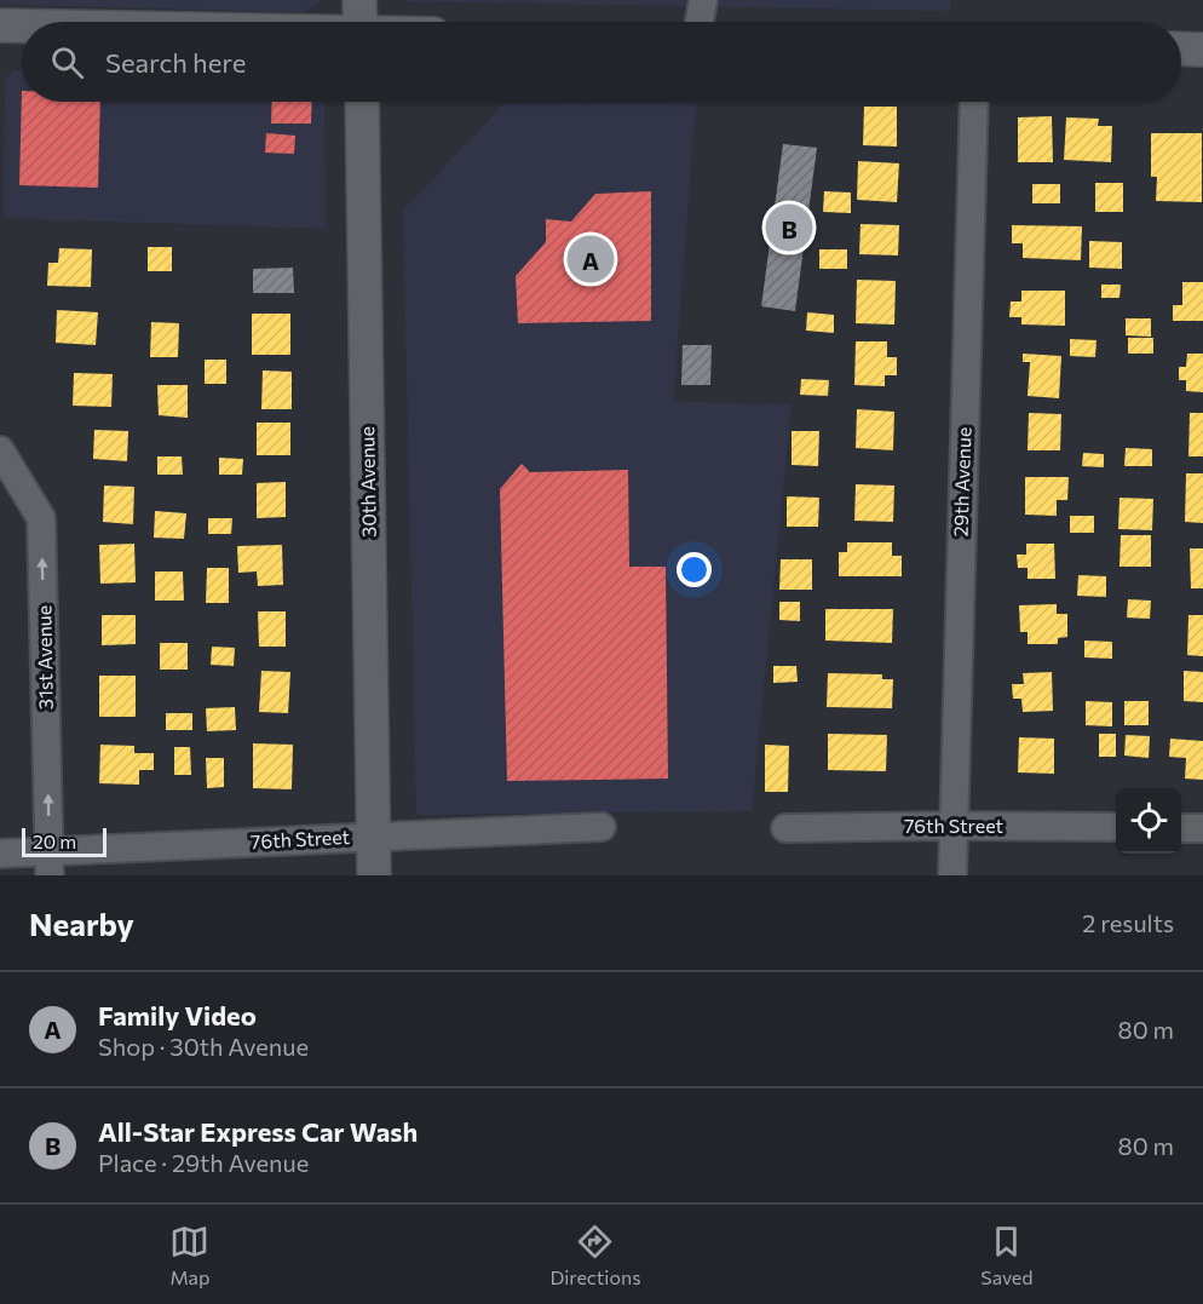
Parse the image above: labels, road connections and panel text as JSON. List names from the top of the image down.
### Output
{
  "streets": {
    "street": [
      "30th Avenue",
      "29th Avenue",
      "31st Avenue",
      "76th Street"
    ]
  },
  "crossings": [
    ["30th Avenue", "76th Street"],
    ["29th Avenue", "76th Street"],
    ["31st Avenue", "76th Street"]
  ],
  "one_way": ["31st Avenue"],
  "scale_bar": "20 m",
  "page": {
    "search": "Search here",
    "pins": ["B", "A"],
    "scale": "20 m",
    "heading": ["Nearby", "2 results"],
    "list": [
      {
        "mark": "A",
        "name": "Family Video",
        "note": "Shop · 30th Avenue",
        "value": "80 m"
      },
      {
        "mark": "B",
        "name": "All-Star Express Car Wash",
        "note": "Place · 29th Avenue",
        "value": "80 m"
      }
    ],
    "nav": ["Map", "Directions", "Saved"]
  }
}
